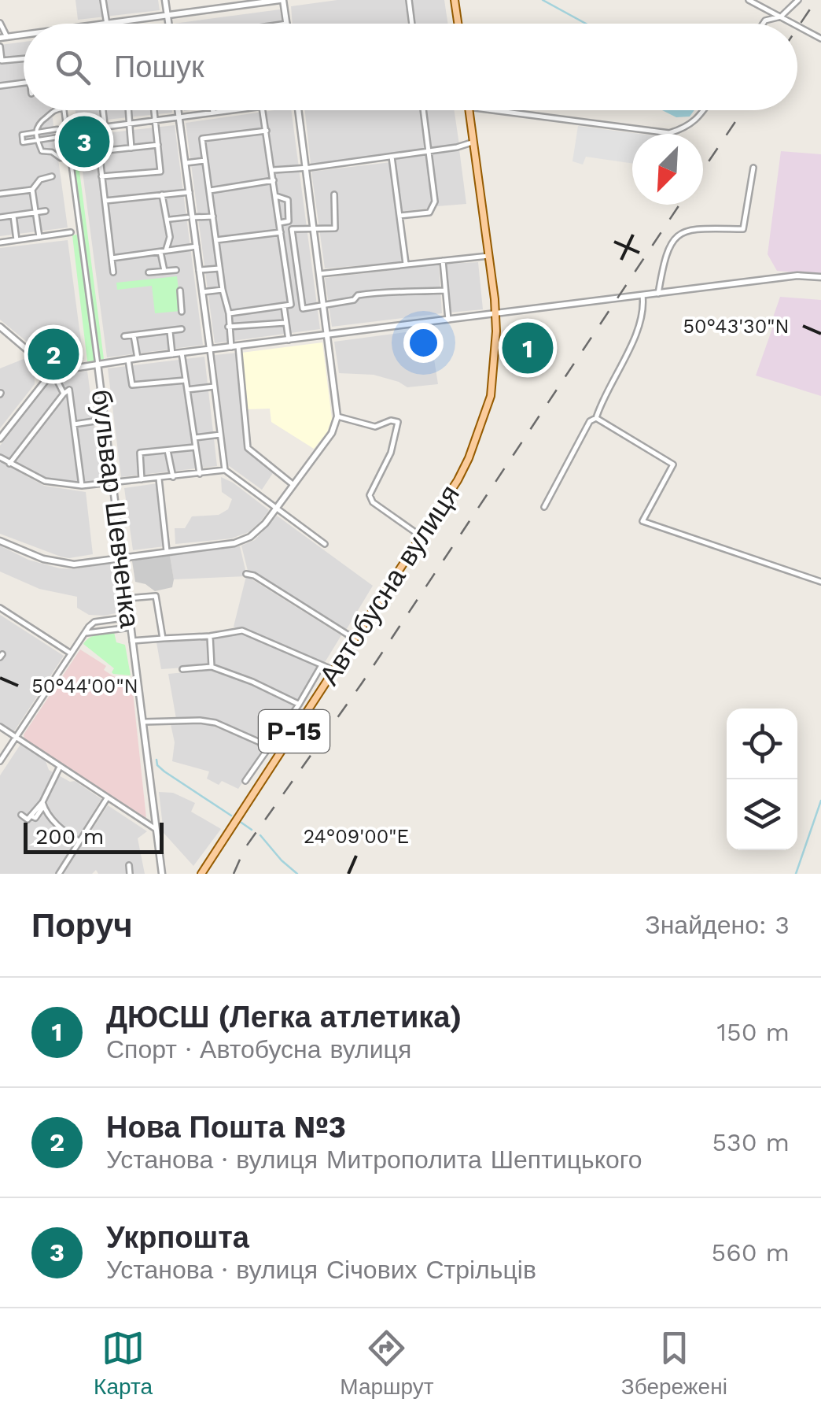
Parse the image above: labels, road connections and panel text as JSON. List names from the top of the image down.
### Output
{
  "streets": {
    "main road": ["Автобусна вулиця", "Р-15"],
    "street": ["бульвар Шевченка"]
  },
  "crossings": [
    ["Автобусна вулиця", "Р-15"]
  ],
  "scale_bar": "200 m",
  "north": "bottom left",
  "page": {
    "search": "Пошук",
    "pins": ["3", "1", "2"],
    "scale": "200 m",
    "heading": ["Поруч", "Знайдено: 3"],
    "list": [
      {
        "mark": "1",
        "name": "ДЮСШ (Легка атлетика)",
        "note": "Спорт · Автобусна вулиця",
        "value": "150 m"
      },
      {
        "mark": "2",
        "name": "Нова Пошта №3",
        "note": "Установа · вулиця Митрополита Шептицького",
        "value": "530 m"
      },
      {
        "mark": "3",
        "name": "Укрпошта",
        "note": "Установа · вулиця Січових Стрільців",
        "value": "560 m"
      }
    ],
    "nav": ["Карта", "Маршрут", "Збережені"]
  },
  "coordinates": ["50°43'30\"N", "50°44'00\"N", "24°09'00\"E"]
}
